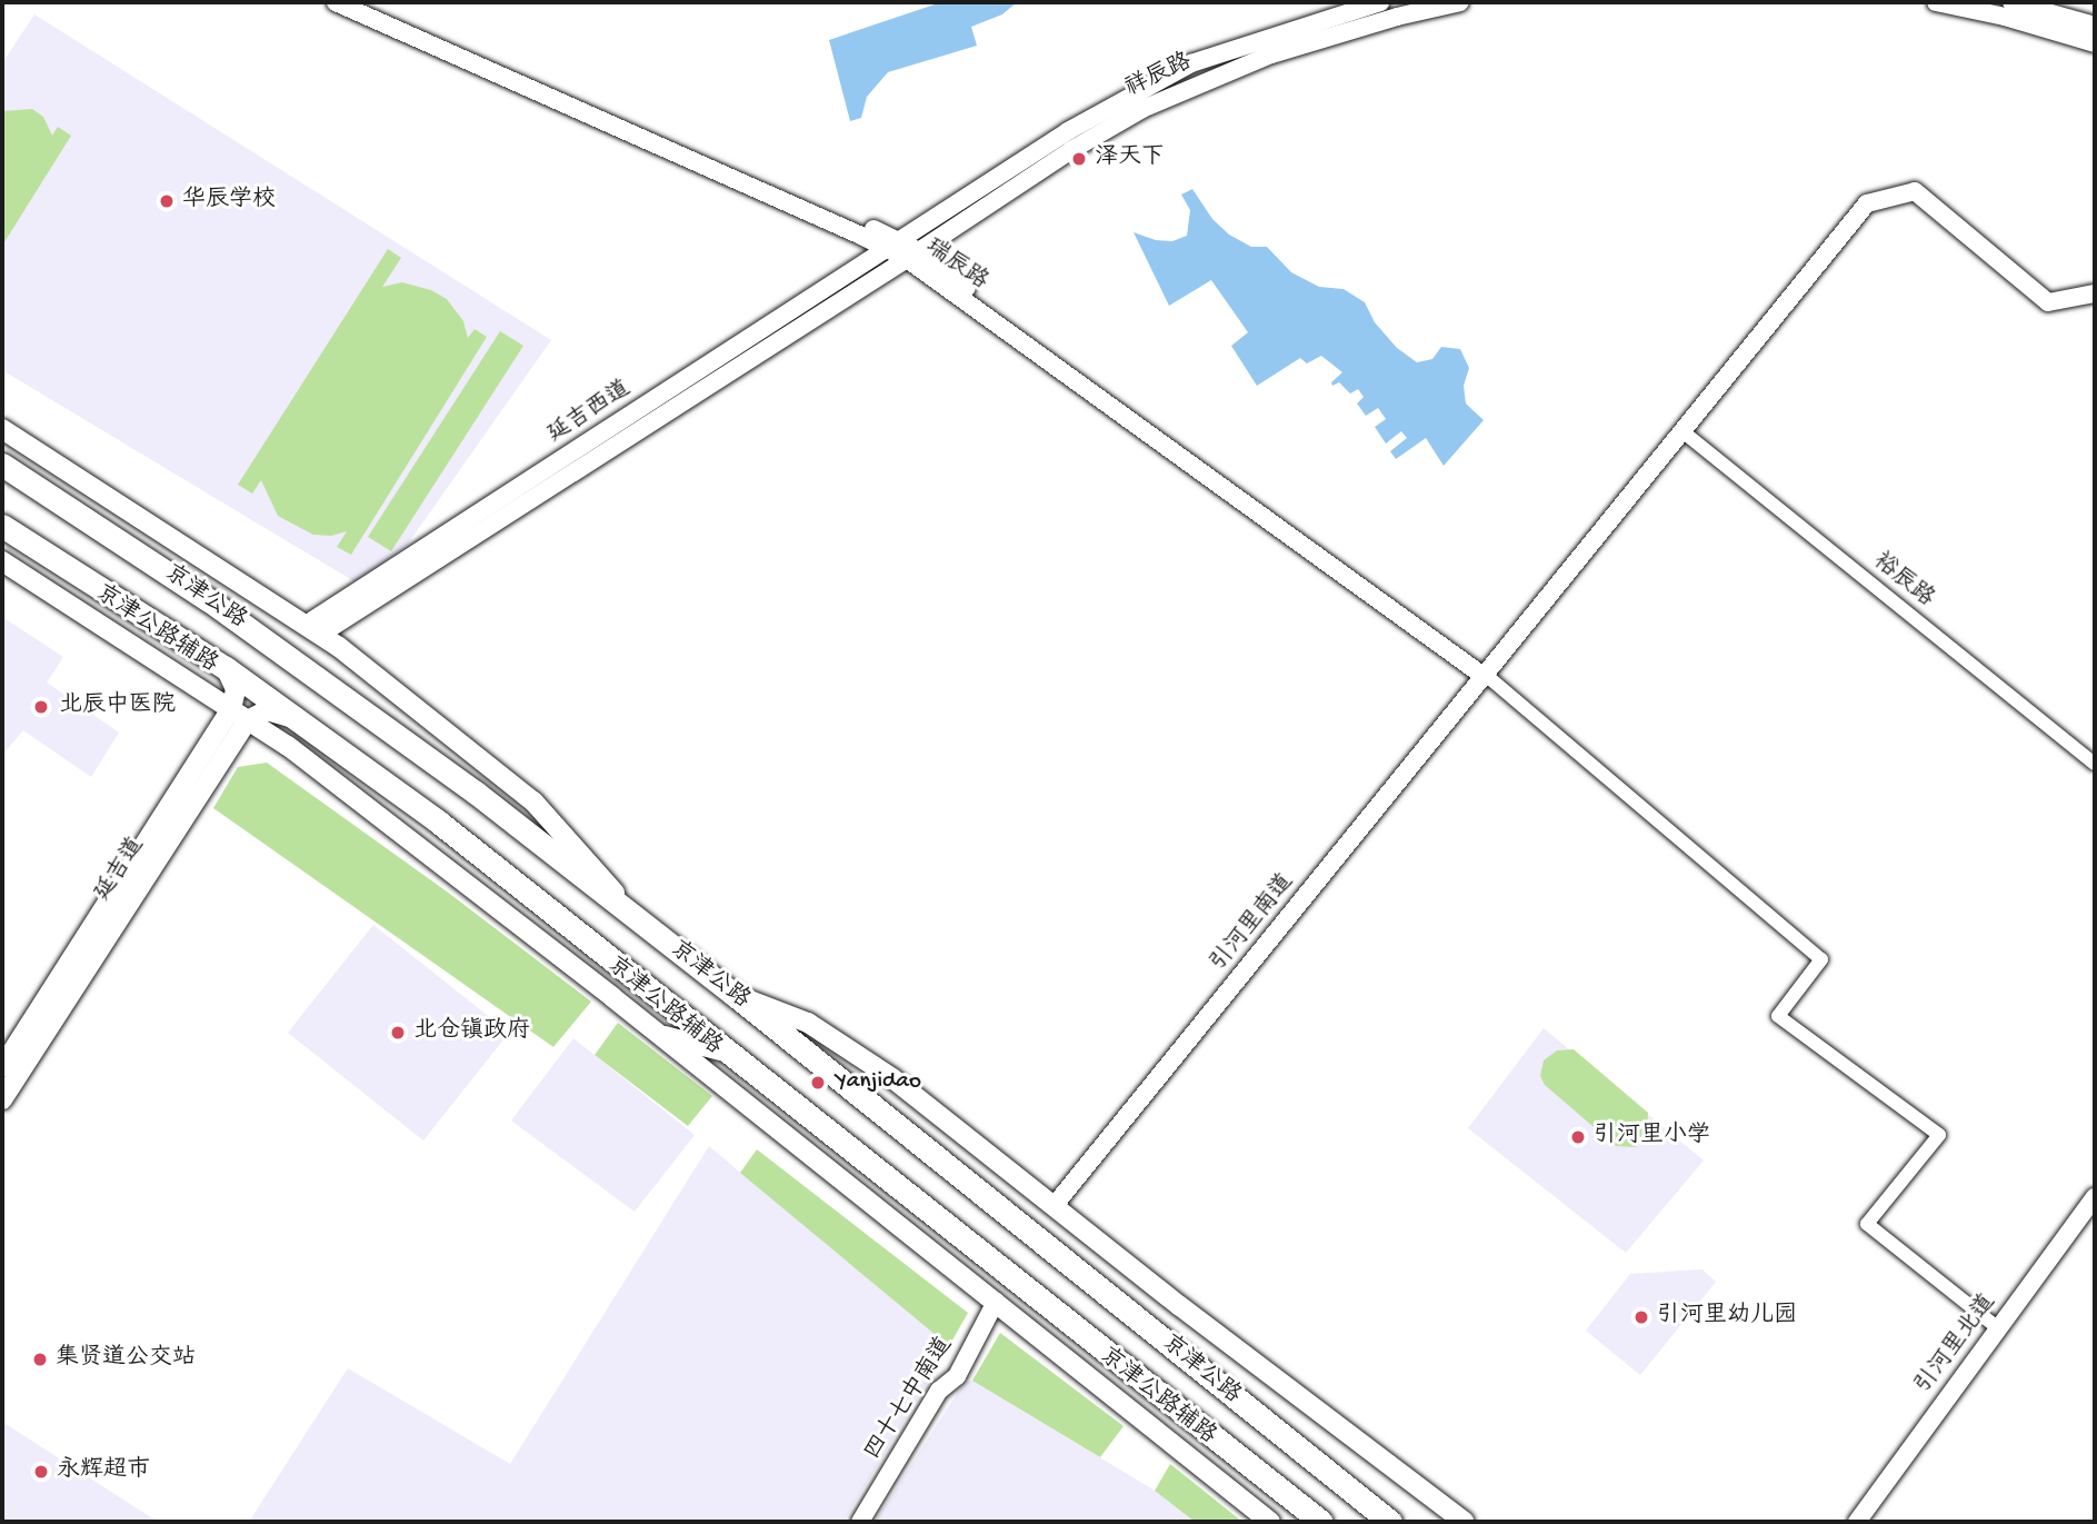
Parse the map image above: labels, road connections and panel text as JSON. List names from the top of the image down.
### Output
{
  "streets": {
    "highway": ["京津公路"],
    "main road": ["京津公路辅路", "延吉道"],
    "street": [
      "祥辰路",
      "瑞辰路",
      "延吉西道",
      "裕辰路",
      "引河里南道",
      "引河里北道",
      "四十七中南道"
    ]
  },
  "crossings": [
    ["祥辰路", "瑞辰路"],
    ["祥辰路", "延吉西道"],
    ["瑞辰路", "延吉西道"],
    ["瑞辰路", "引河里南道"],
    ["裕辰路", "引河里南道"],
    ["京津公路辅路", "延吉道"],
    ["京津公路辅路", "四十七中南道"]
  ],
  "places": [
    "泽天下",
    "华辰学校",
    "北辰中医院",
    "北仓镇政府",
    "Yanjidao",
    "引河里小学",
    "引河里幼儿园",
    "集贤道公交站",
    "永辉超市"
  ]
}
